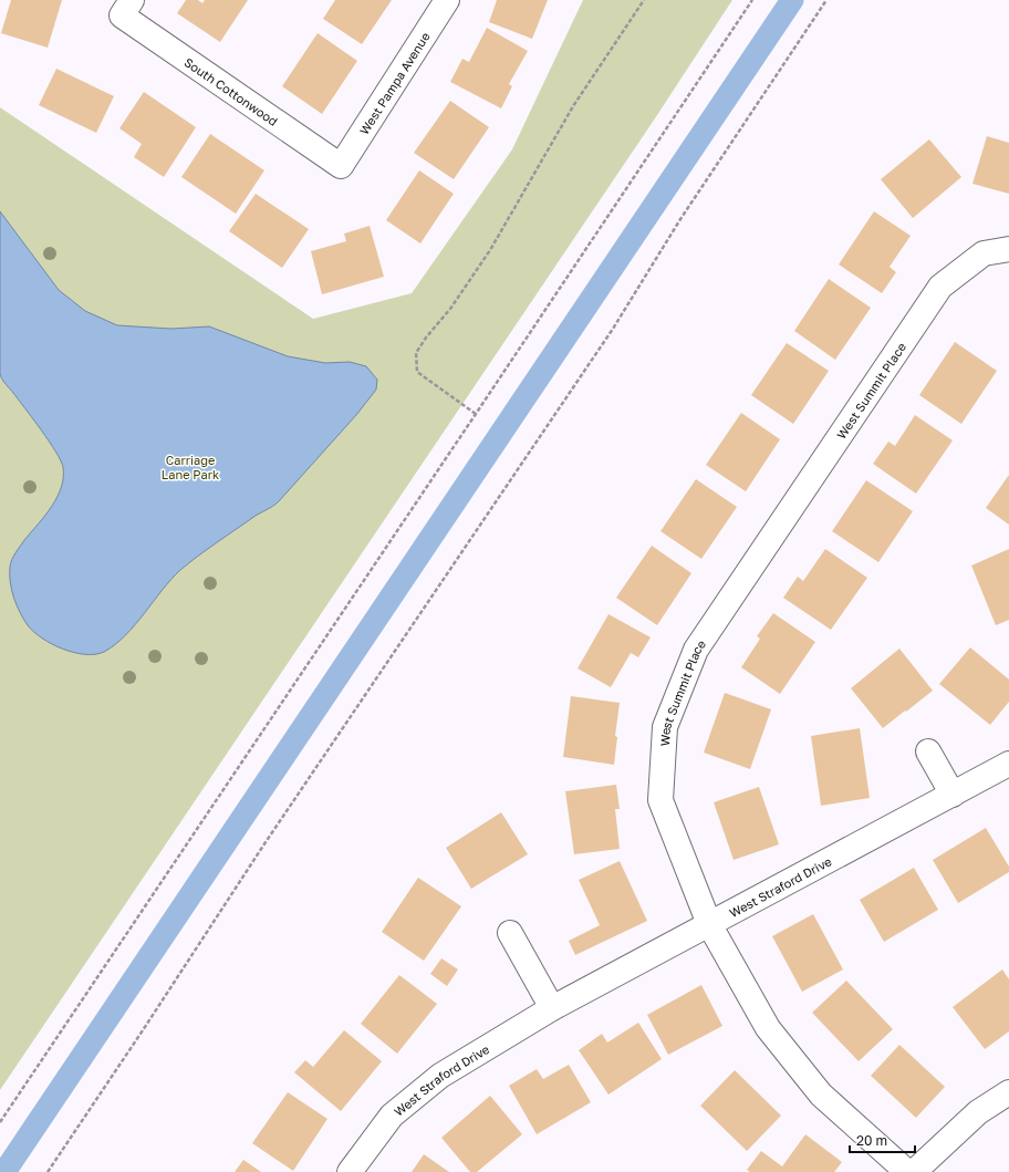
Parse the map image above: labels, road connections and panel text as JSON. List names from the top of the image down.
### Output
{
  "streets": {
    "street": [
      "West Pampa Avenue",
      "South Cottonwood",
      "West Summit Place",
      "West Straford Drive"
    ]
  },
  "crossings": [
    ["West Pampa Avenue", "South Cottonwood"],
    ["West Summit Place", "West Straford Drive"]
  ],
  "parks": ["Carriage Lane Park"],
  "scale_bar": "20 m"
}
